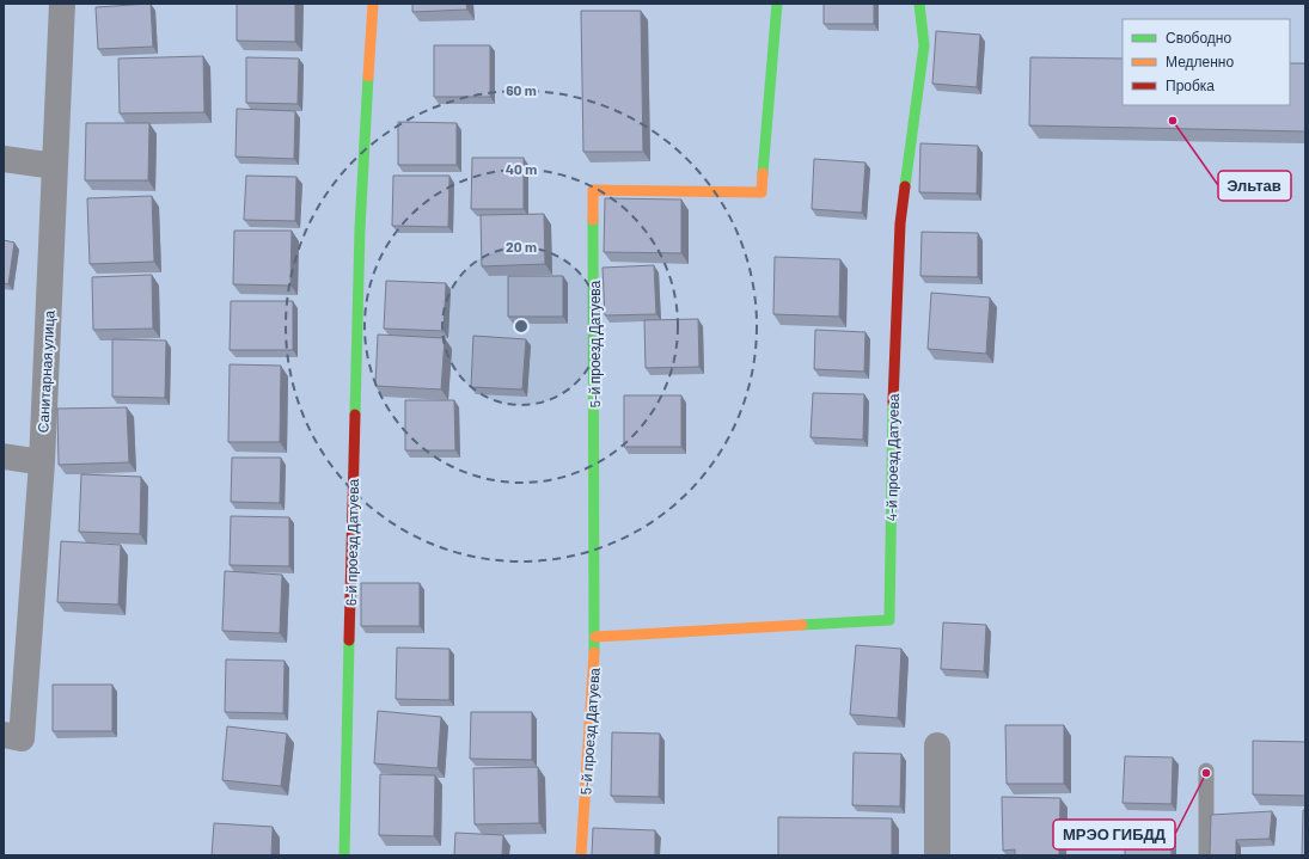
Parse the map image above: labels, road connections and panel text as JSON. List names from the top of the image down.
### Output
{
  "streets": {
    "street": [
      "5-й проезд Датуева",
      "Санитарная улица",
      "4-й проезд Датуева",
      "6-й проезд Датуева"
    ]
  },
  "crossings": [
    ["5-й проезд Датуева", "4-й проезд Датуева"]
  ],
  "places": ["Эльтав", "МРЭО ГИБДД"],
  "legend": ["Свободно", "Медленно", "Пробка"],
  "rings": ["60 m", "40 m", "20 m"]
}
